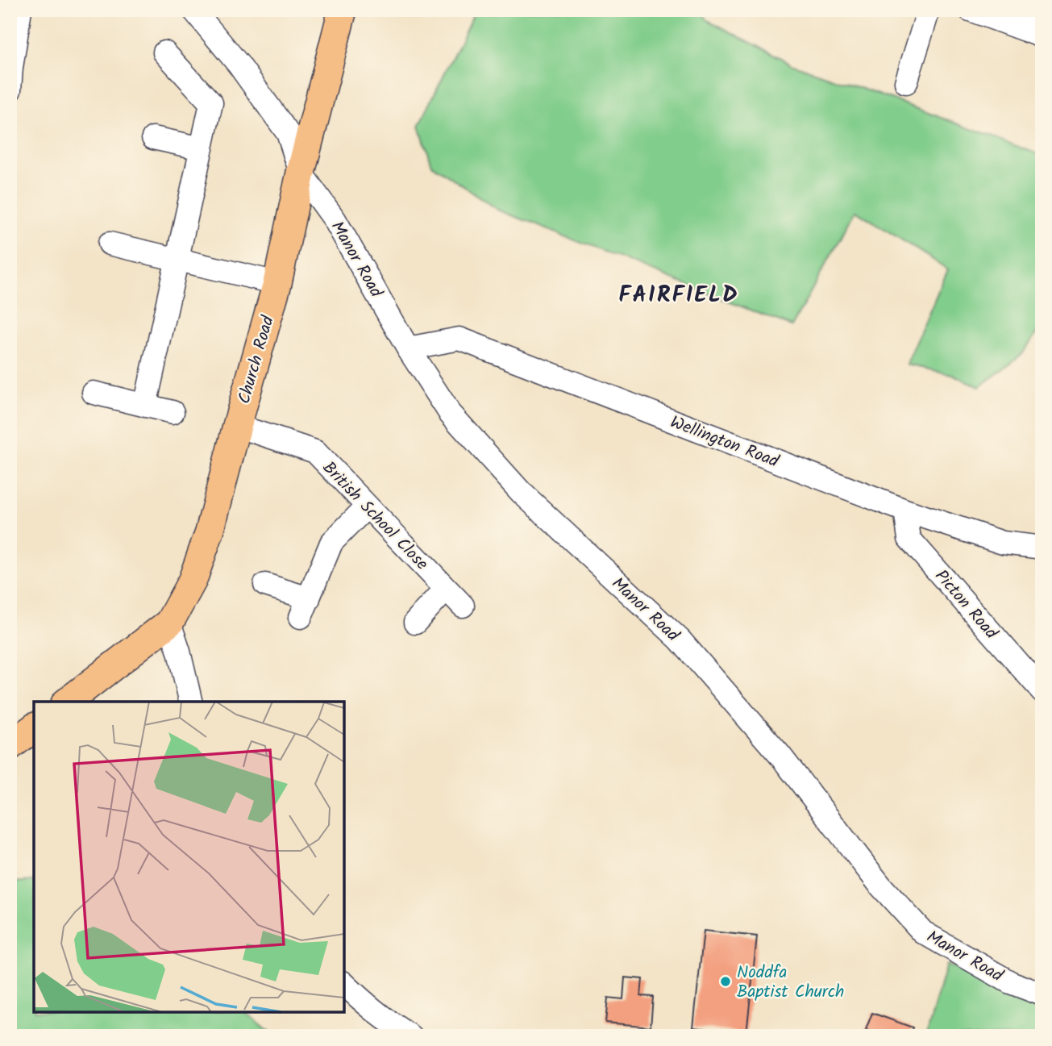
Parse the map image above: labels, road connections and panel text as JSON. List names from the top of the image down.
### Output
{
  "streets": {
    "main road": ["Church Road"],
    "street": [
      "Manor Road",
      "Wellington Road",
      "British School Close",
      "Picton Road"
    ]
  },
  "crossings": [
    ["Manor Road", "Church Road"],
    ["Manor Road", "Wellington Road"],
    ["Church Road", "British School Close"],
    ["Wellington Road", "Picton Road"]
  ],
  "districts": ["FAIRFIELD"],
  "places": ["Noddfa Baptist Church"]
}
